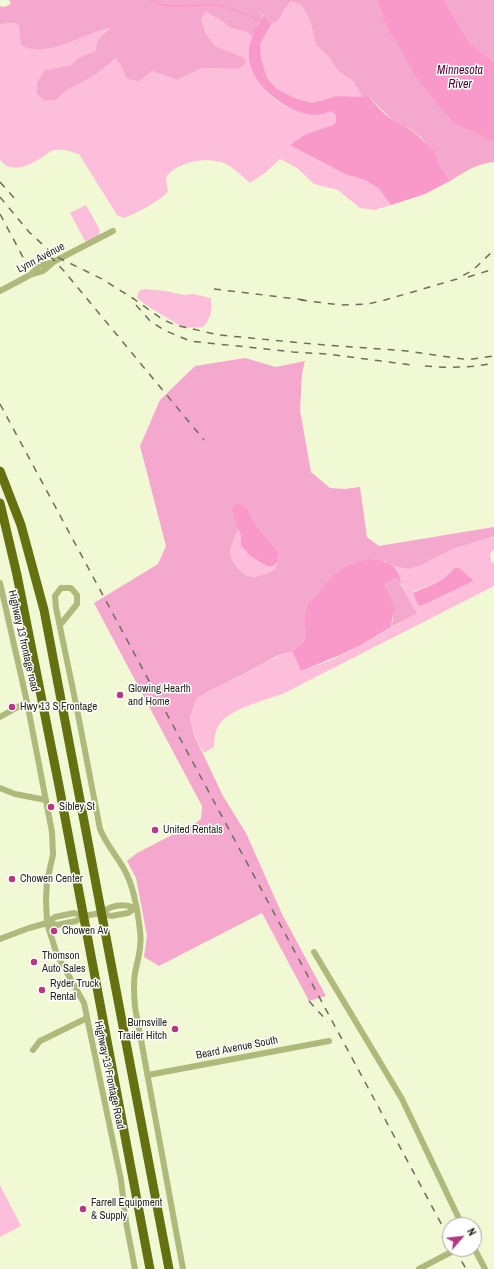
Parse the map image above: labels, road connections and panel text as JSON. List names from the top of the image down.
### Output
{
  "streets": {
    "street": [
      "Lynn Avenue",
      "Highway 13 frontage road",
      "Beard Avenue South",
      "Highway 13 Frontage Road"
    ]
  },
  "crossings": [
    ["Highway 13 frontage road", "Highway 13 Frontage Road"]
  ],
  "water": ["Minnesota River"],
  "places": [
    "Glowing Hearth and Home",
    "Hwy 13 S Frontage",
    "Sibley St",
    "United Rentals",
    "Chowen Center",
    "Chowen Av",
    "Thomson Auto Sales",
    "Ryder Truck Rental",
    "Burnsville Trailer Hitch",
    "Farrell Equipment & Supply"
  ],
  "north": "top right"
}
